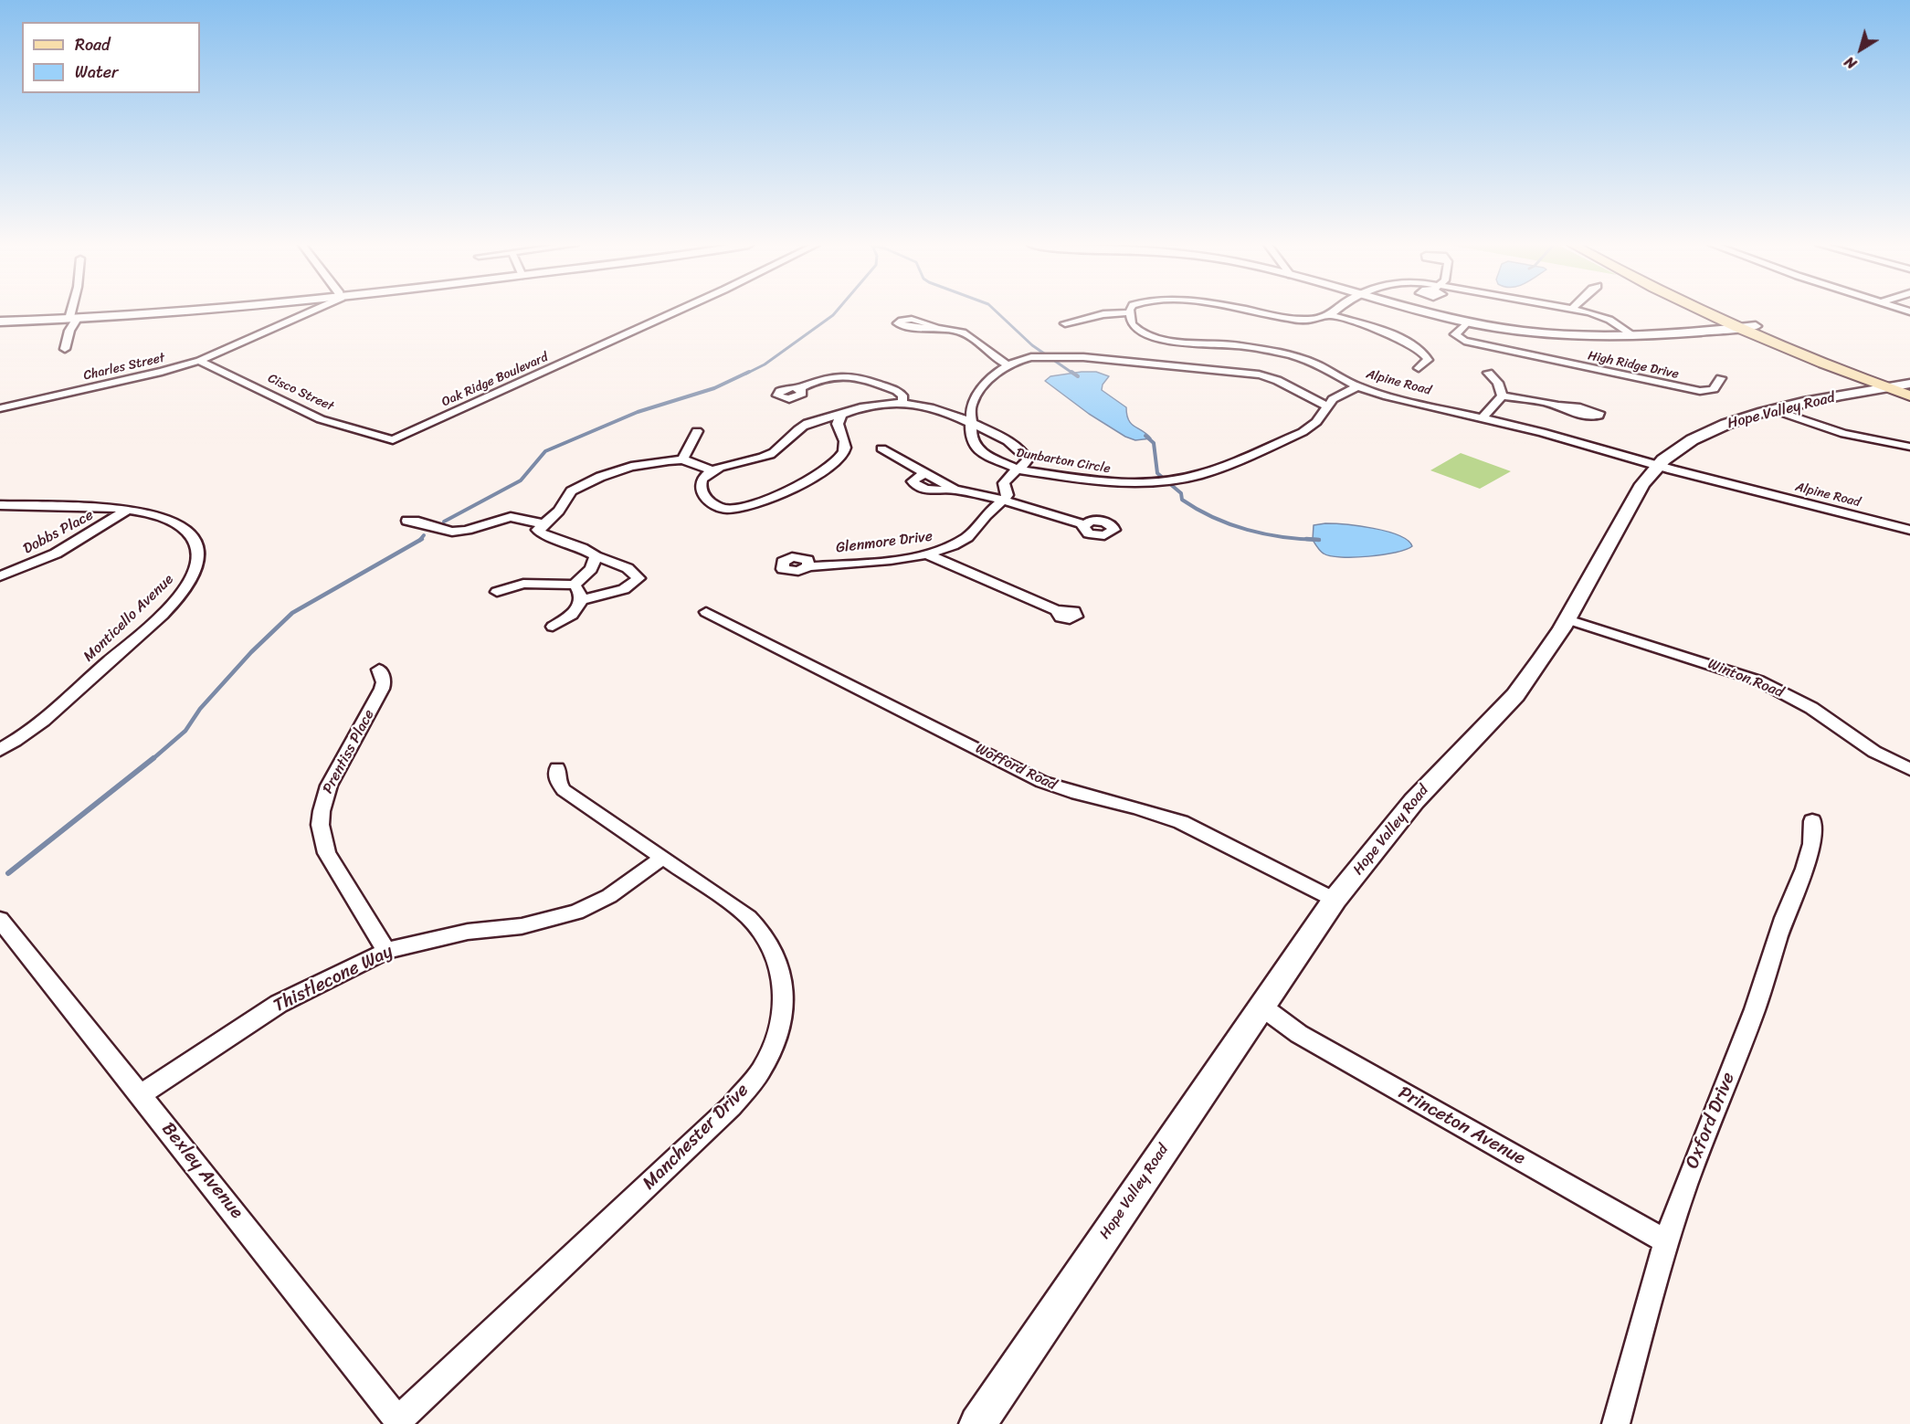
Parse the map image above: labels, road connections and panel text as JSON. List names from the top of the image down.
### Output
{
  "streets": {
    "street": [
      "High Ridge Drive",
      "Charles Street",
      "Oak Ridge Boulevard",
      "Alpine Road",
      "Cisco Street",
      "Hope Valley Road",
      "Dunbarton Circle",
      "Dobbs Place",
      "Glenmore Drive",
      "Monticello Avenue",
      "Winton Road",
      "Prentiss Place",
      "Wofford Road",
      "Thistlecone Way",
      "Oxford Drive",
      "Princeton Avenue",
      "Manchester Drive",
      "Bexley Avenue"
    ]
  },
  "crossings": [
    ["Charles Street", "Cisco Street"],
    ["Oak Ridge Boulevard", "Cisco Street"],
    ["Alpine Road", "Hope Valley Road"],
    ["Alpine Road", "Dunbarton Circle"],
    ["Hope Valley Road", "Winton Road"],
    ["Hope Valley Road", "Wofford Road"],
    ["Hope Valley Road", "Princeton Avenue"],
    ["Dobbs Place", "Monticello Avenue"],
    ["Prentiss Place", "Thistlecone Way"],
    ["Thistlecone Way", "Manchester Drive"],
    ["Thistlecone Way", "Bexley Avenue"],
    ["Oxford Drive", "Princeton Avenue"],
    ["Manchester Drive", "Bexley Avenue"]
  ],
  "legend": ["Road", "Water"],
  "north": "bottom left"
}
